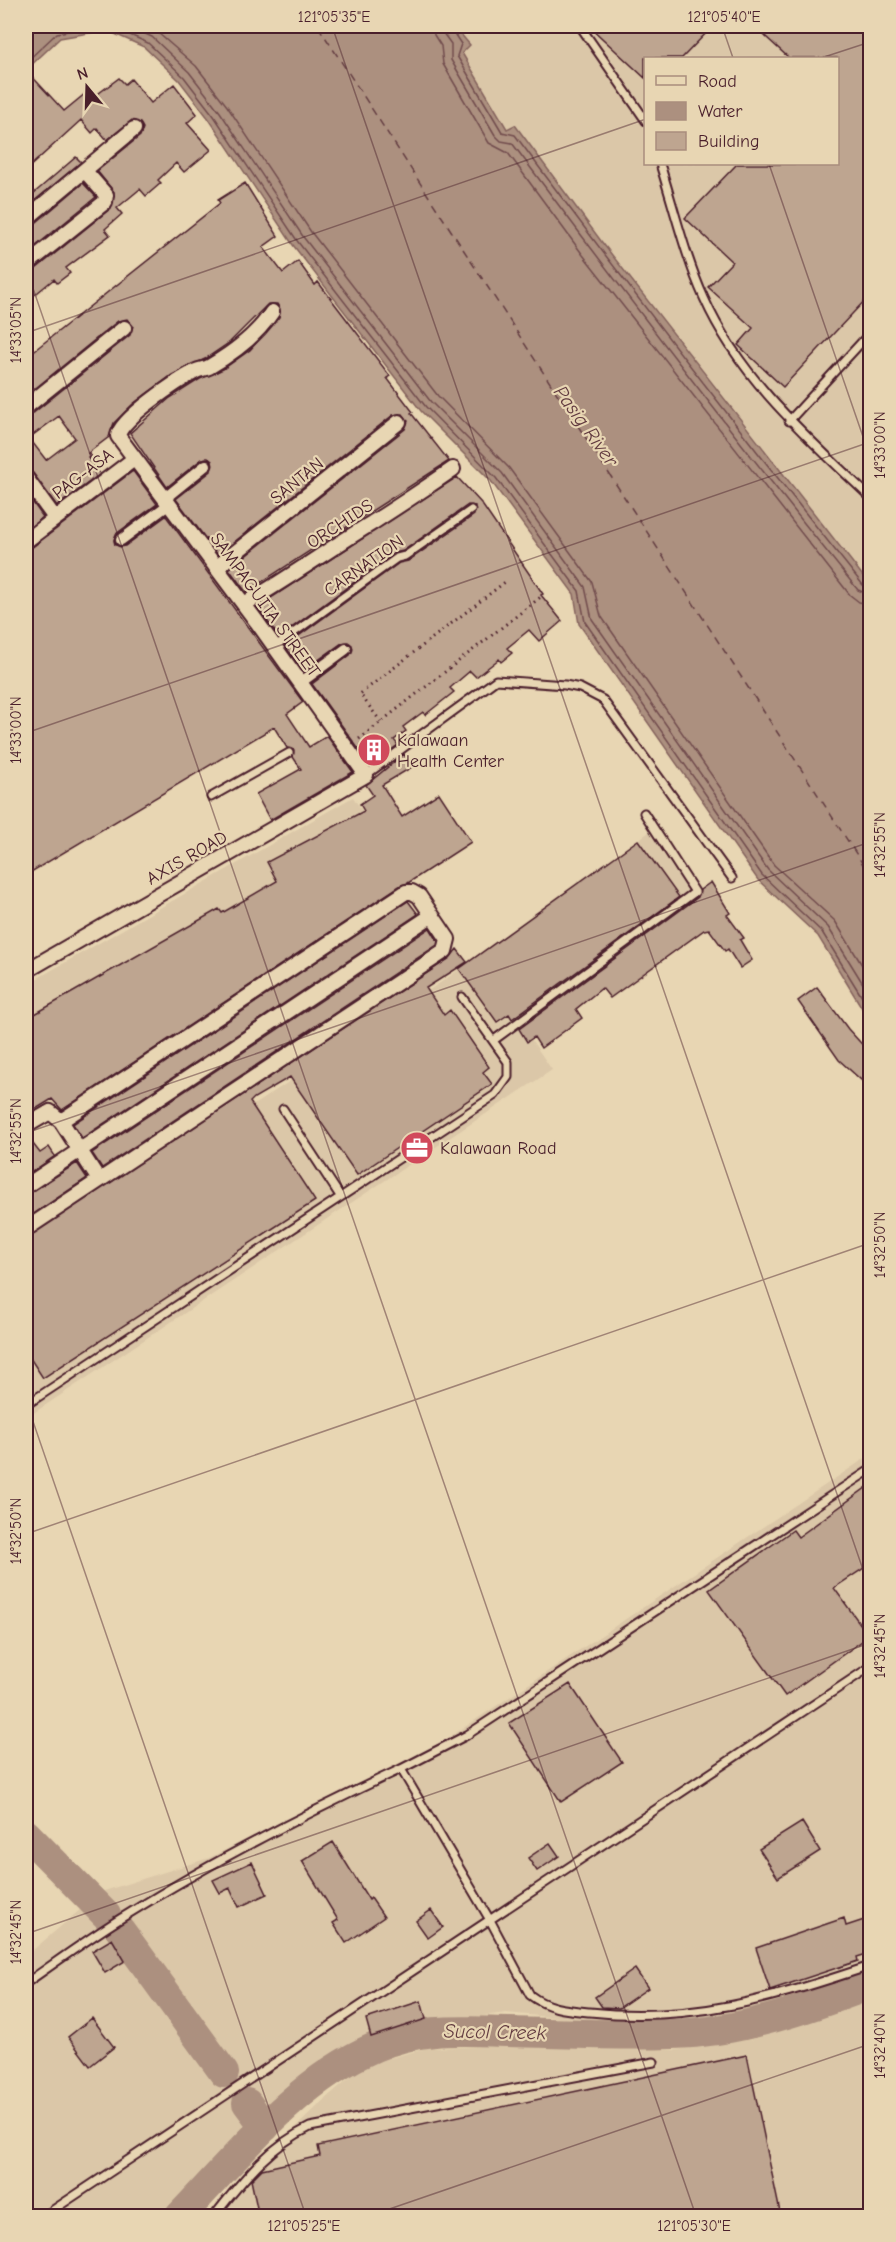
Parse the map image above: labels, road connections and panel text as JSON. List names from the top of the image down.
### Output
{
  "streets": {
    "street": [
      "PAG-ASA",
      "SANTAN",
      "ORCHIDS",
      "SAMPAGUITA STREET",
      "AXIS ROAD"
    ],
    "lane": ["CARNATION"]
  },
  "crossings": [
    ["PAG-ASA", "SAMPAGUITA STREET"],
    ["SANTAN", "SAMPAGUITA STREET"],
    ["ORCHIDS", "SAMPAGUITA STREET"],
    ["CARNATION", "SAMPAGUITA STREET"],
    ["SAMPAGUITA STREET", "AXIS ROAD"]
  ],
  "water": ["Pasig River", "Sucol Creek"],
  "places": {
    "building": ["Kalawaan Health Center"],
    "office": ["Kalawaan Road"]
  },
  "legend": ["Road", "Water", "Building"],
  "north": "top",
  "coordinates": [
    "121°05'35\"E",
    "121°05'40\"E",
    "14°33'05\"N",
    "14°33'00\"N",
    "14°32'55\"N",
    "14°32'50\"N",
    "14°32'45\"N",
    "14°32'40\"N",
    "121°05'25\"E",
    "121°05'30\"E"
  ]
}
